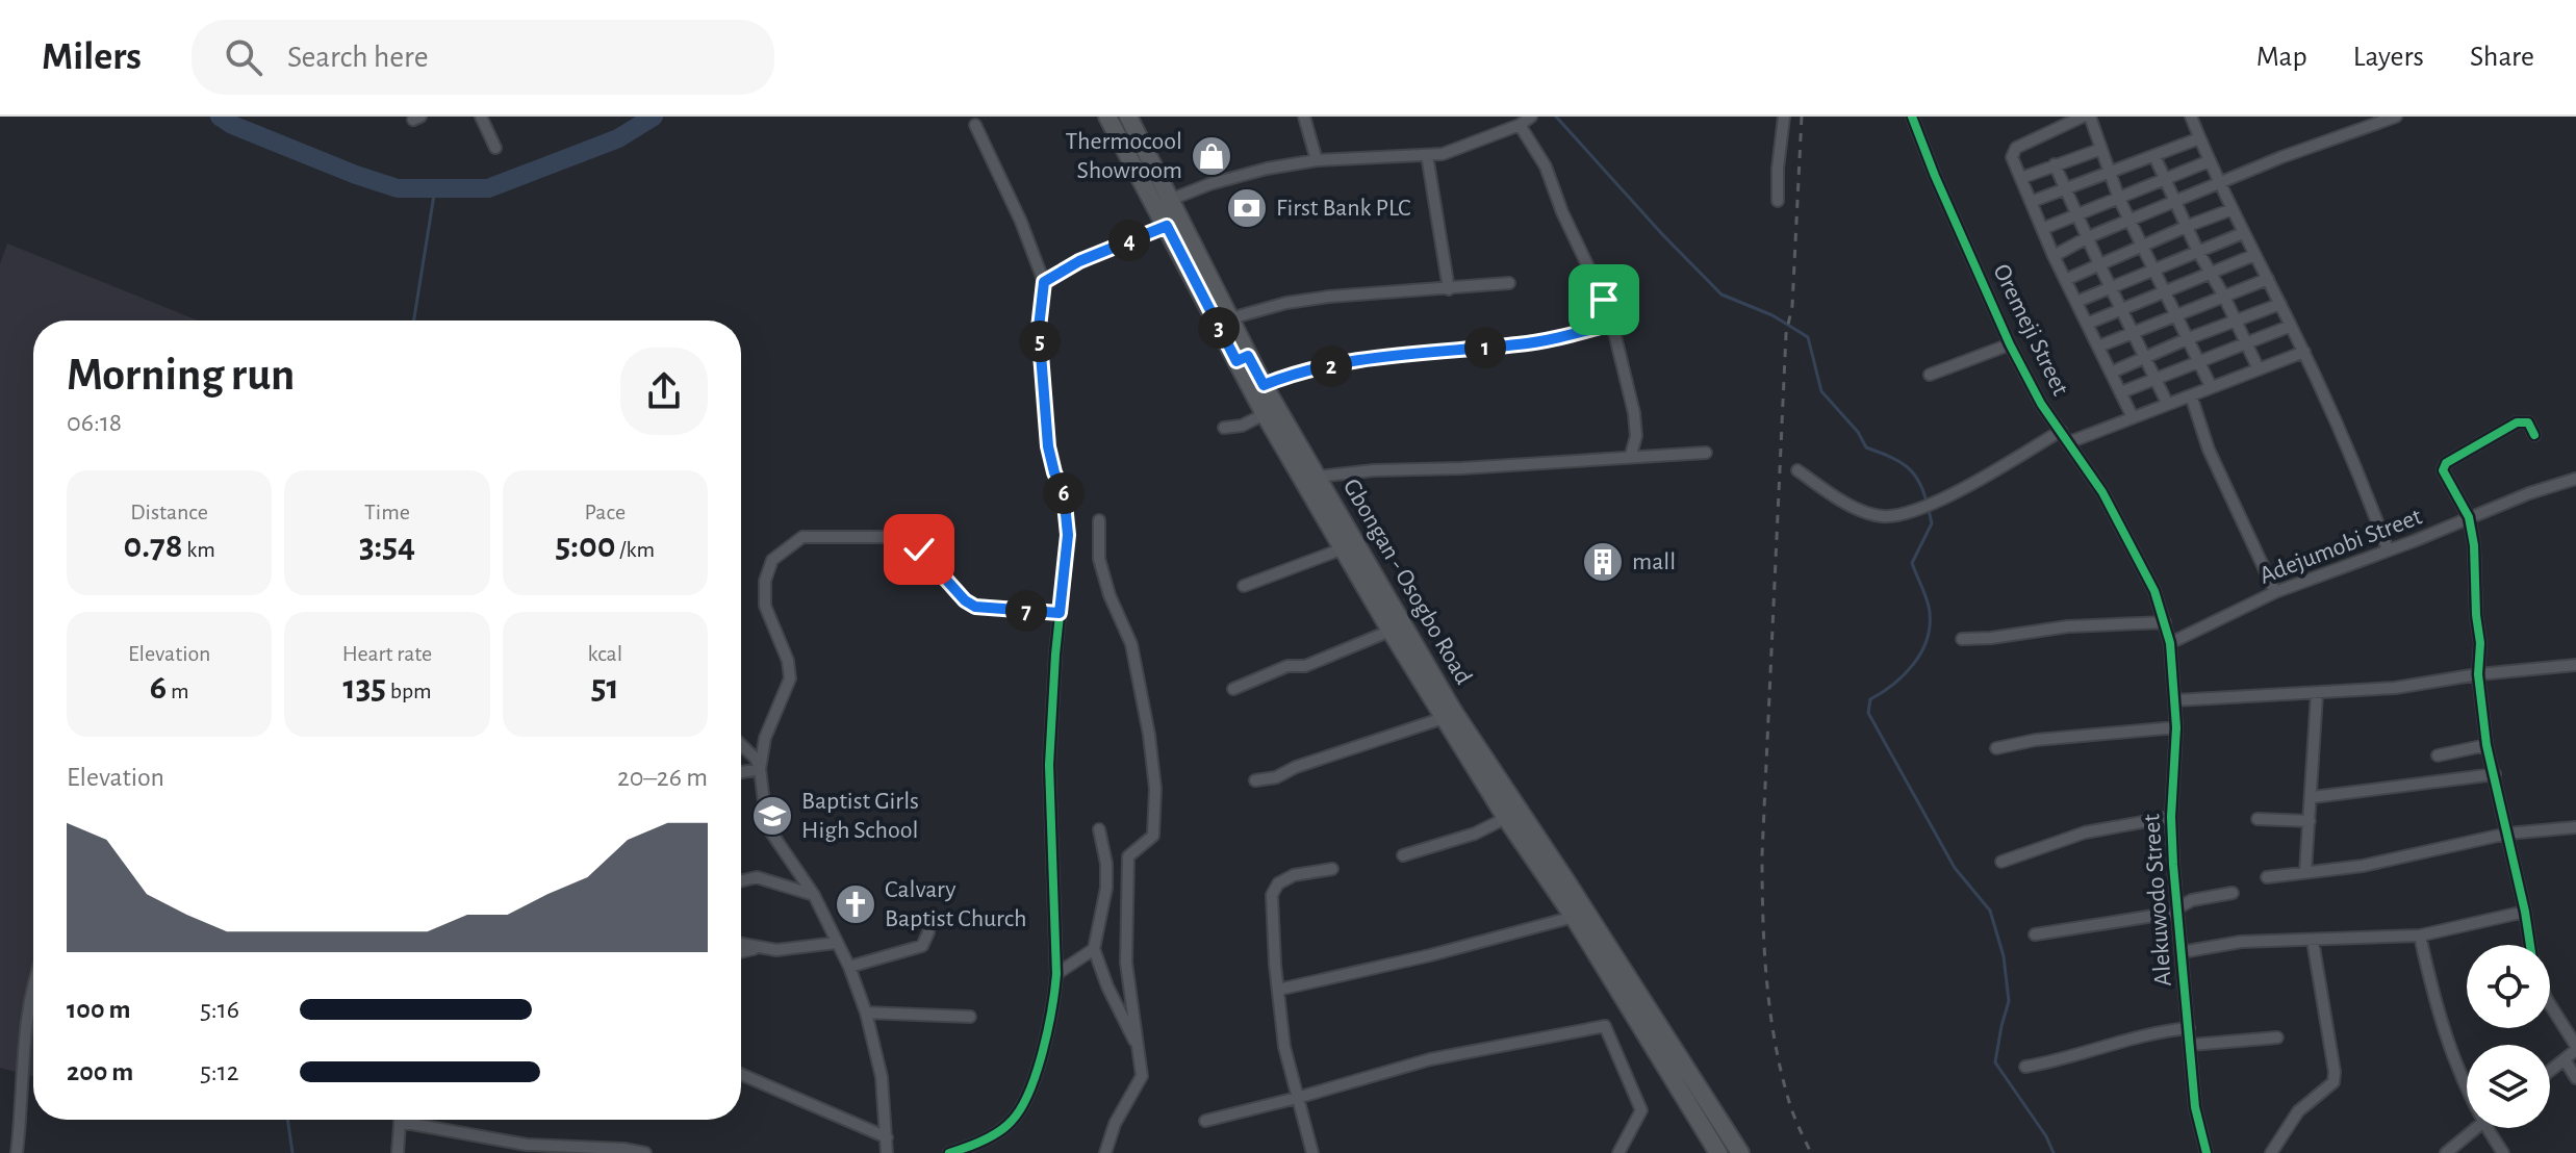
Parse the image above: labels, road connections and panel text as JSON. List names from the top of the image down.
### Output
{
  "streets": {
    "main road": ["Gbongan - Osogbo Road"],
    "street": ["Oremeji Street", "Adejumobi Street", "Alekuwodo Street"]
  },
  "crossings": [
    ["Oremeji Street", "Adejumobi Street"],
    ["Oremeji Street", "Alekuwodo Street"],
    ["Adejumobi Street", "Alekuwodo Street"]
  ],
  "places": {
    "shop": ["Thermocool Showroom"],
    "bank": ["First Bank PLC"],
    "building": ["mall"],
    "school or university": ["Baptist Girls High School"],
    "church": ["Calvary Baptist Church"]
  },
  "page": {
    "header": "Milers",
    "search": "Search here",
    "nav": ["Map", "Layers", "Share"],
    "pins": [
      "4",
      "3",
      "5",
      "1",
      "2",
      "6",
      "7"
    ],
    "heading": ["Morning run", "06:18"],
    "stats": [
      ["Distance", "0.78 km"],
      ["Time", "3:54"],
      ["Pace", "5:00 /km"],
      ["Elevation", "6 m"],
      ["Heart rate", "135 bpm"],
      ["kcal", "51"]
    ],
    "chart": ["Elevation", "20–26 m"],
    "list": [
      {
        "name": "100 m",
        "note": "5:16"
      },
      {
        "name": "200 m",
        "note": "5:12"
      }
    ]
  }
}
